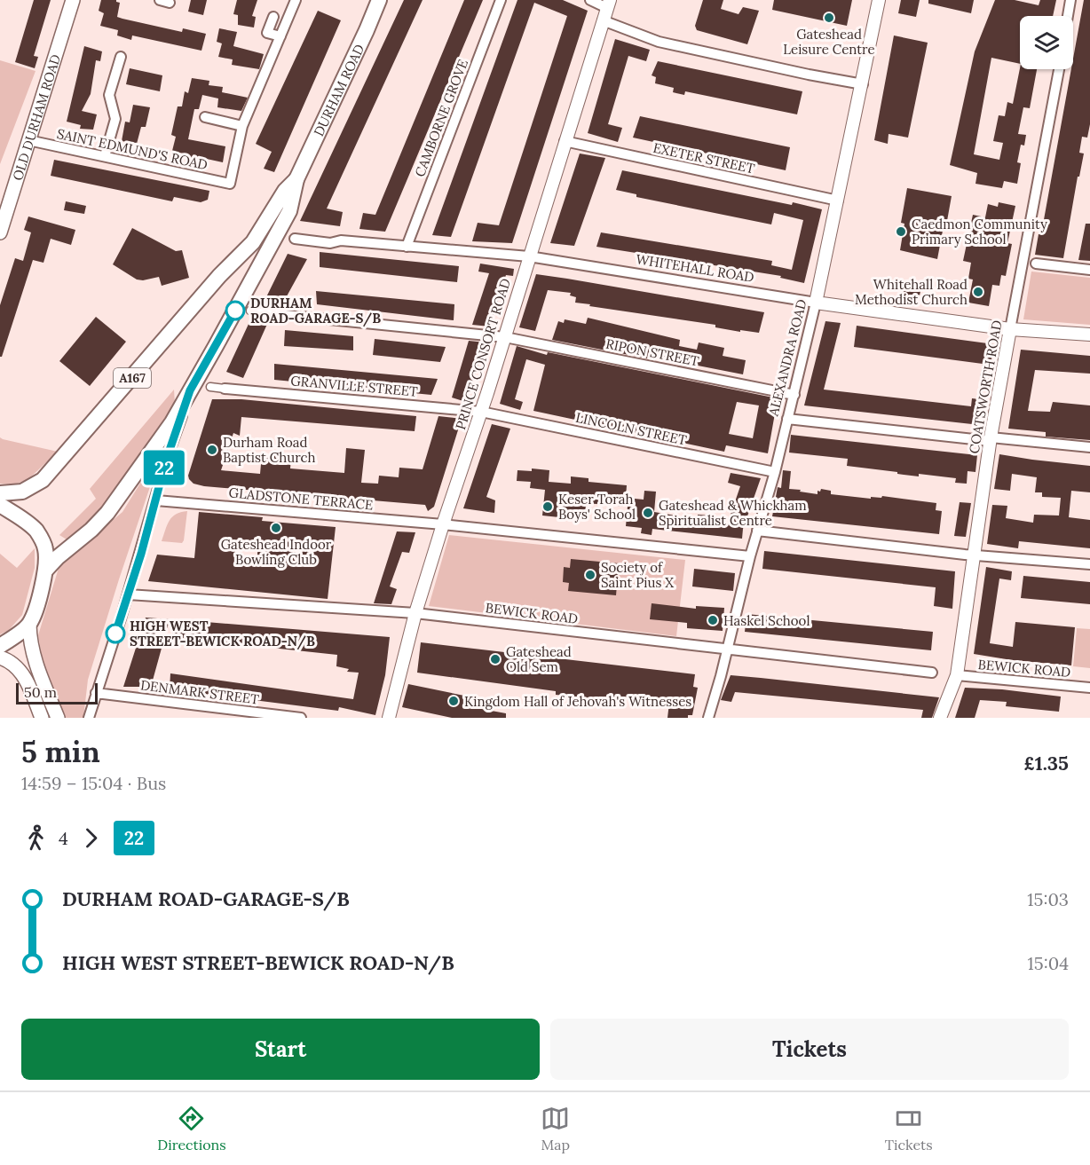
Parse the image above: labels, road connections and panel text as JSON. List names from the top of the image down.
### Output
{
  "streets": {
    "main road": ["DURHAM ROAD", "OLD DURHAM ROAD", "A167"],
    "street": [
      "CAMBORNE GROVE",
      "SAINT EDMUND'S ROAD",
      "EXETER STREET",
      "WHITEHALL ROAD",
      "RIPON STREET",
      "PRINCE CONSORT ROAD",
      "ALEXANDRA ROAD",
      "GRANVILLE STREET",
      "COATSWORTH ROAD",
      "LINCOLN STREET",
      "GLADSTONE TERRACE",
      "BEWICK ROAD",
      "DENMARK STREET"
    ]
  },
  "crossings": [
    ["DURHAM ROAD", "A167"],
    ["OLD DURHAM ROAD", "SAINT EDMUND'S ROAD"],
    ["CAMBORNE GROVE", "WHITEHALL ROAD"],
    ["EXETER STREET", "PRINCE CONSORT ROAD"],
    ["EXETER STREET", "ALEXANDRA ROAD"],
    ["WHITEHALL ROAD", "PRINCE CONSORT ROAD"],
    ["WHITEHALL ROAD", "ALEXANDRA ROAD"],
    ["WHITEHALL ROAD", "COATSWORTH ROAD"],
    ["RIPON STREET", "PRINCE CONSORT ROAD"],
    ["RIPON STREET", "ALEXANDRA ROAD"],
    ["PRINCE CONSORT ROAD", "GRANVILLE STREET"],
    ["PRINCE CONSORT ROAD", "LINCOLN STREET"],
    ["PRINCE CONSORT ROAD", "GLADSTONE TERRACE"],
    ["PRINCE CONSORT ROAD", "BEWICK ROAD"],
    ["ALEXANDRA ROAD", "LINCOLN STREET"],
    ["ALEXANDRA ROAD", "GLADSTONE TERRACE"],
    ["ALEXANDRA ROAD", "BEWICK ROAD"],
    ["GRANVILLE STREET", "LINCOLN STREET"],
    ["COATSWORTH ROAD", "BEWICK ROAD"]
  ],
  "places": [
    "Gateshead Leisure Centre",
    "Caedmon Community Primary School",
    "Whitehall Road Methodist Church",
    "DURHAM ROAD-GARAGE-S/B",
    "Durham Road Baptist Church",
    "Keser Torah Boys' School",
    "Gateshead & Whickham Spiritualist Centre",
    "Gateshead Indoor Bowling Club",
    "Society of Saint Pius X",
    "Haskel School",
    "HIGH WEST STREET-BEWICK ROAD-N/B",
    "Gateshead Old Sem",
    "Kingdom Hall of Jehovah's Witnesses"
  ],
  "lines": ["bus line 22"],
  "scale_bar": "50 m",
  "page": {
    "on_map": "22",
    "scale": "50 m",
    "heading": ["5 min", "14:59 – 15:04 · Bus", "£1.35"],
    "legs": ["4", "22"],
    "list": [
      {
        "name": "DURHAM ROAD-GARAGE-S/B",
        "value": "15:03"
      },
      {
        "name": "HIGH WEST STREET-BEWICK ROAD-N/B",
        "value": "15:04"
      }
    ],
    "buttons": ["Start", "Tickets"],
    "tabs": ["Directions", "Map", "Tickets"]
  }
}
